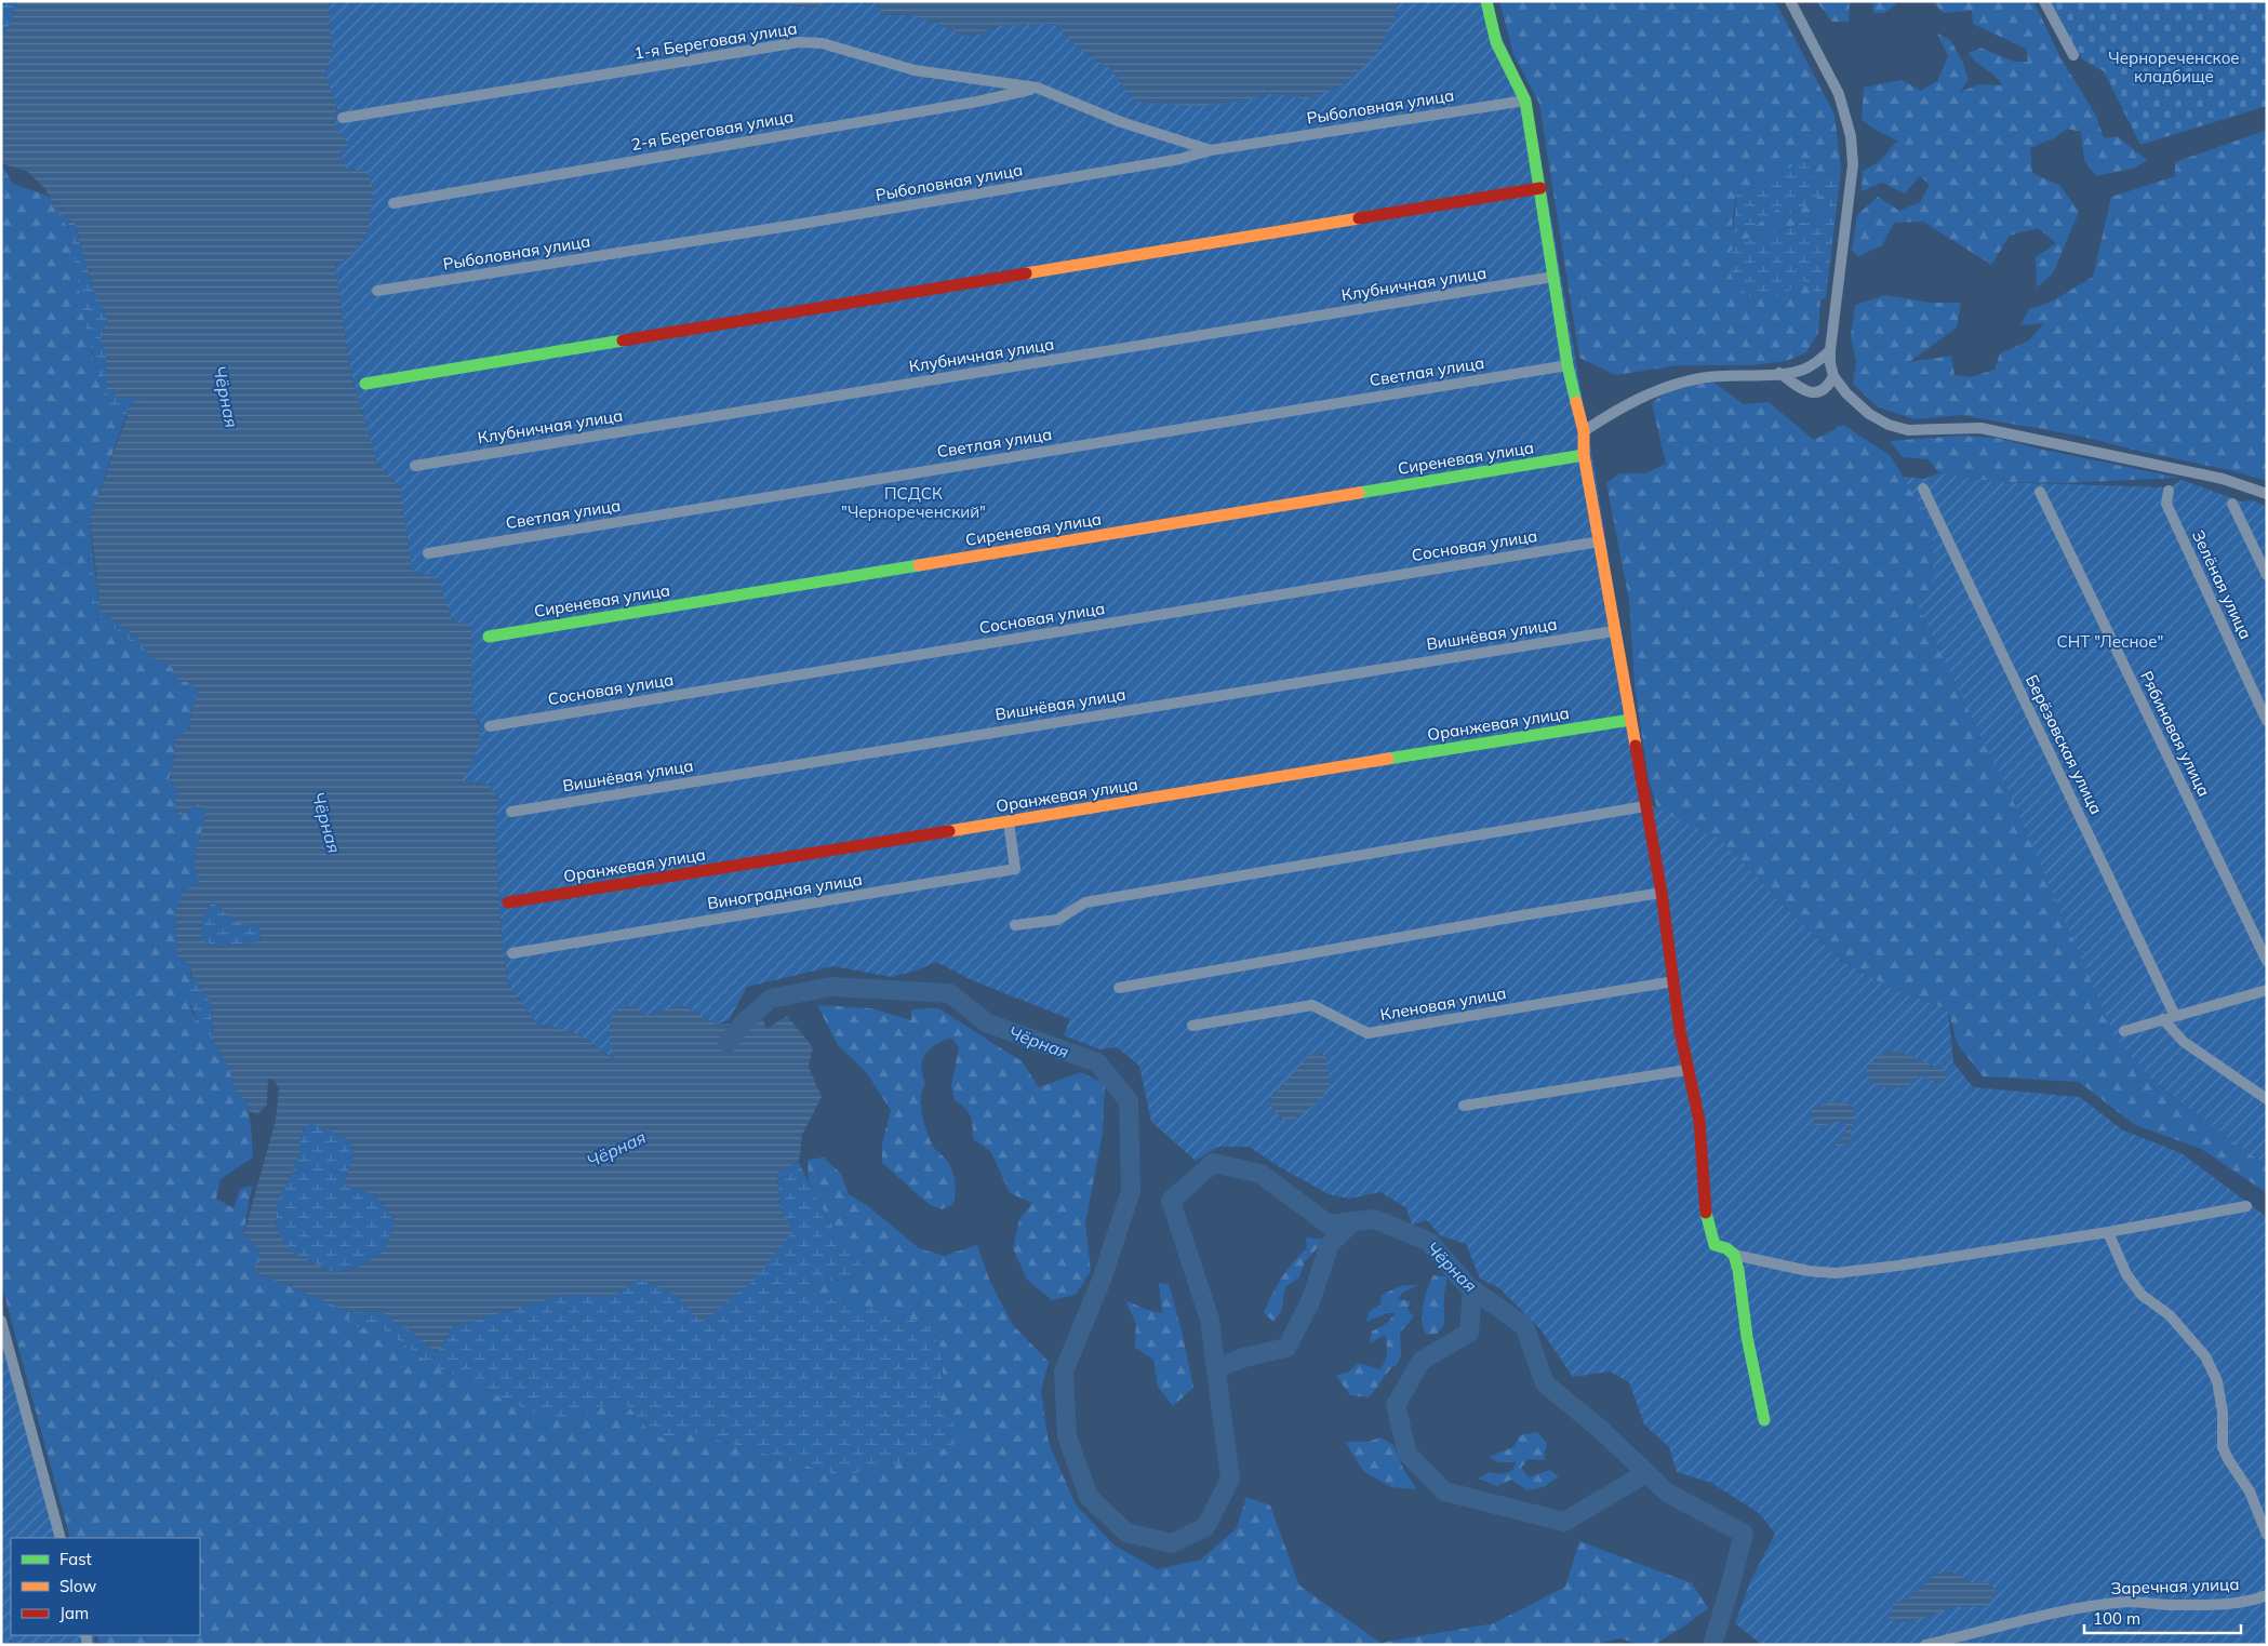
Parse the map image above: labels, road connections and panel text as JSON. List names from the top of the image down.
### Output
{
  "streets": {
    "street": [
      "1-я Береговая улица",
      "Рыболовная улица",
      "2-я Береговая улица",
      "Клубничная улица",
      "Светлая улица",
      "Сиреневая улица",
      "Сосновая улица",
      "Зелёная улица",
      "Вишнёвая улица",
      "Оранжевая улица",
      "Рябиновая улица",
      "Берёзовская улица",
      "Виноградная улица",
      "Кленовая улица",
      "Заречная улица"
    ]
  },
  "crossings": [
    ["1-я Береговая улица", "Рыболовная улица"],
    ["1-я Береговая улица", "2-я Береговая улица"],
    ["Оранжевая улица", "Виноградная улица"]
  ],
  "water": ["Чёрная"],
  "parks": ["Чернореченское кладбище", "ПСДСК \"Чернореченский\"", "СНТ \"Лесное\""],
  "legend": ["Fast", "Slow", "Jam"],
  "scale_bar": "100 m"
}
